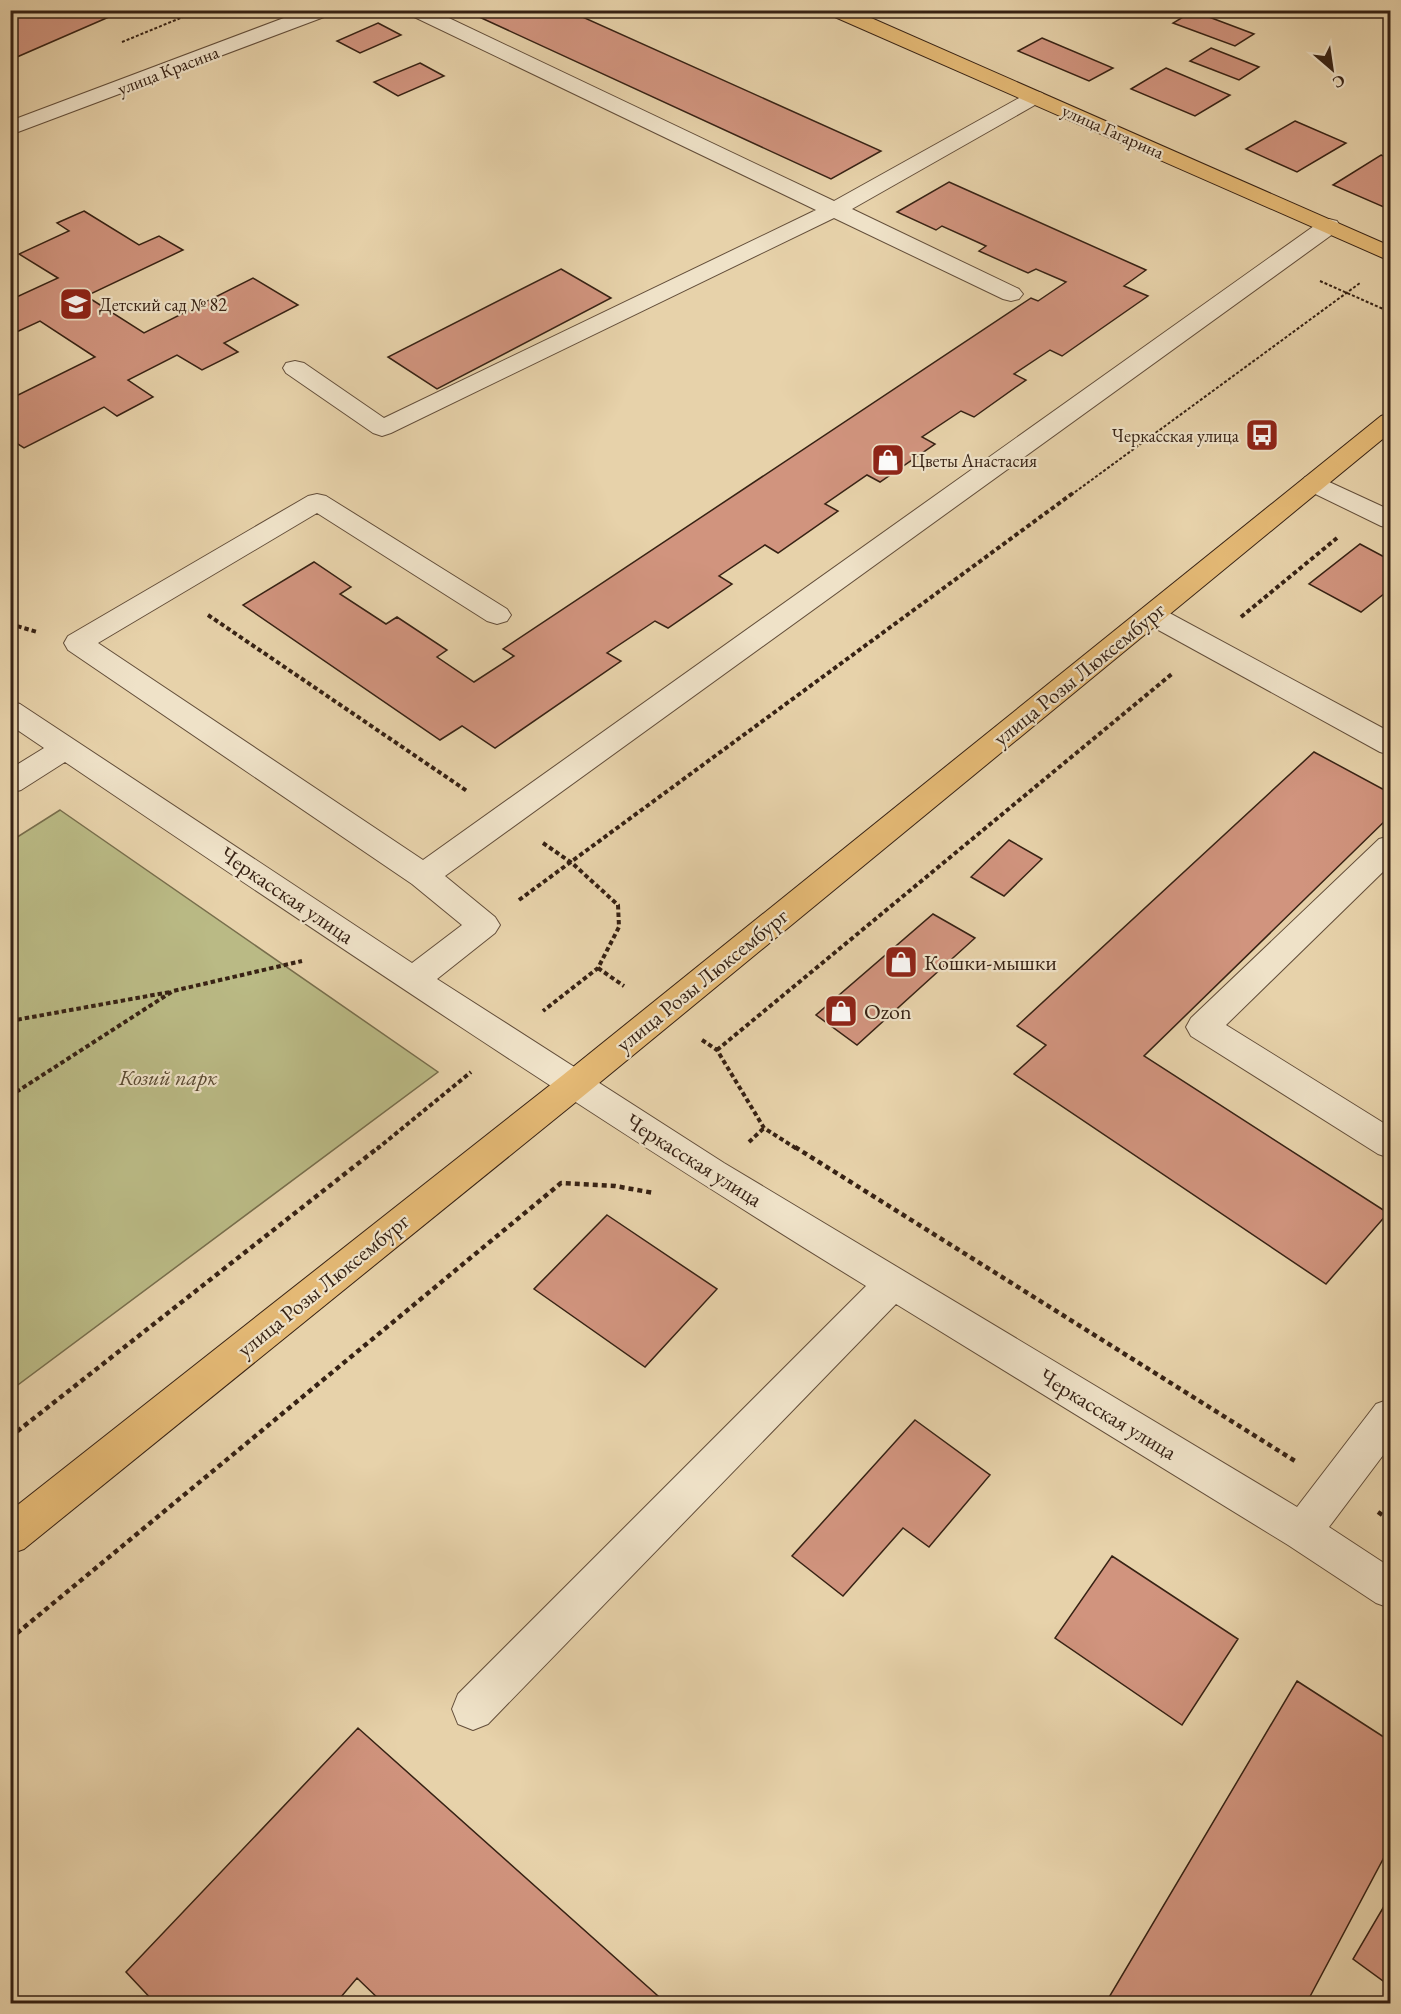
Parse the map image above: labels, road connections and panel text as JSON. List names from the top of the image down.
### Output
{
  "streets": {
    "main road": ["улица Гагарина", "улица Розы Люксембург"],
    "street": ["улица Красина", "Черкасская улица"]
  },
  "crossings": [
    ["улица Розы Люксембург", "Черкасская улица"]
  ],
  "parks": ["Козий парк"],
  "places": {
    "school or university": ["Детский сад № 82"],
    "bus stop": ["Черкасская улица"],
    "shop": ["Цветы Анастасия", "Кошки-мышки", "Ozon"]
  },
  "north": "bottom right"
}
